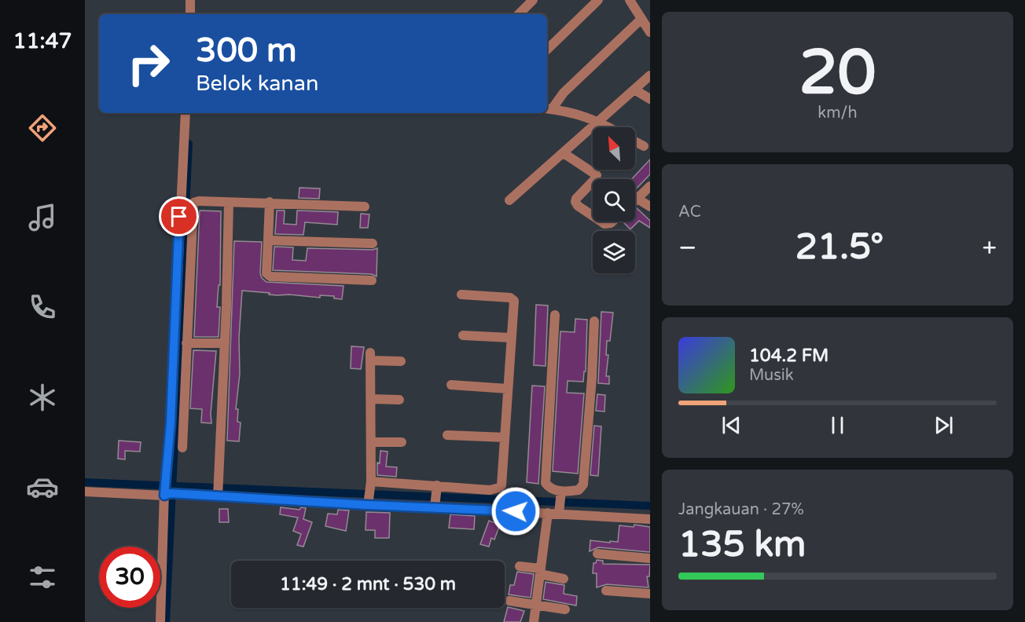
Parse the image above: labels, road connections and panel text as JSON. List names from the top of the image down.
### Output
{
  "north": "top left",
  "page": {
    "tabs": "11:47",
    "tile": [
      ["20", "km/h"],
      "AC",
      ["Jangkauan · 27%", "135 km"]
    ],
    "turn": ["300 m", "Belok kanan"],
    "heat": ["−", "21.5°", "+"],
    "song": ["104.2 FM", "Musik"],
    "limit": "30",
    "trip": "11:49 · 2 mnt · 530 m"
  }
}
